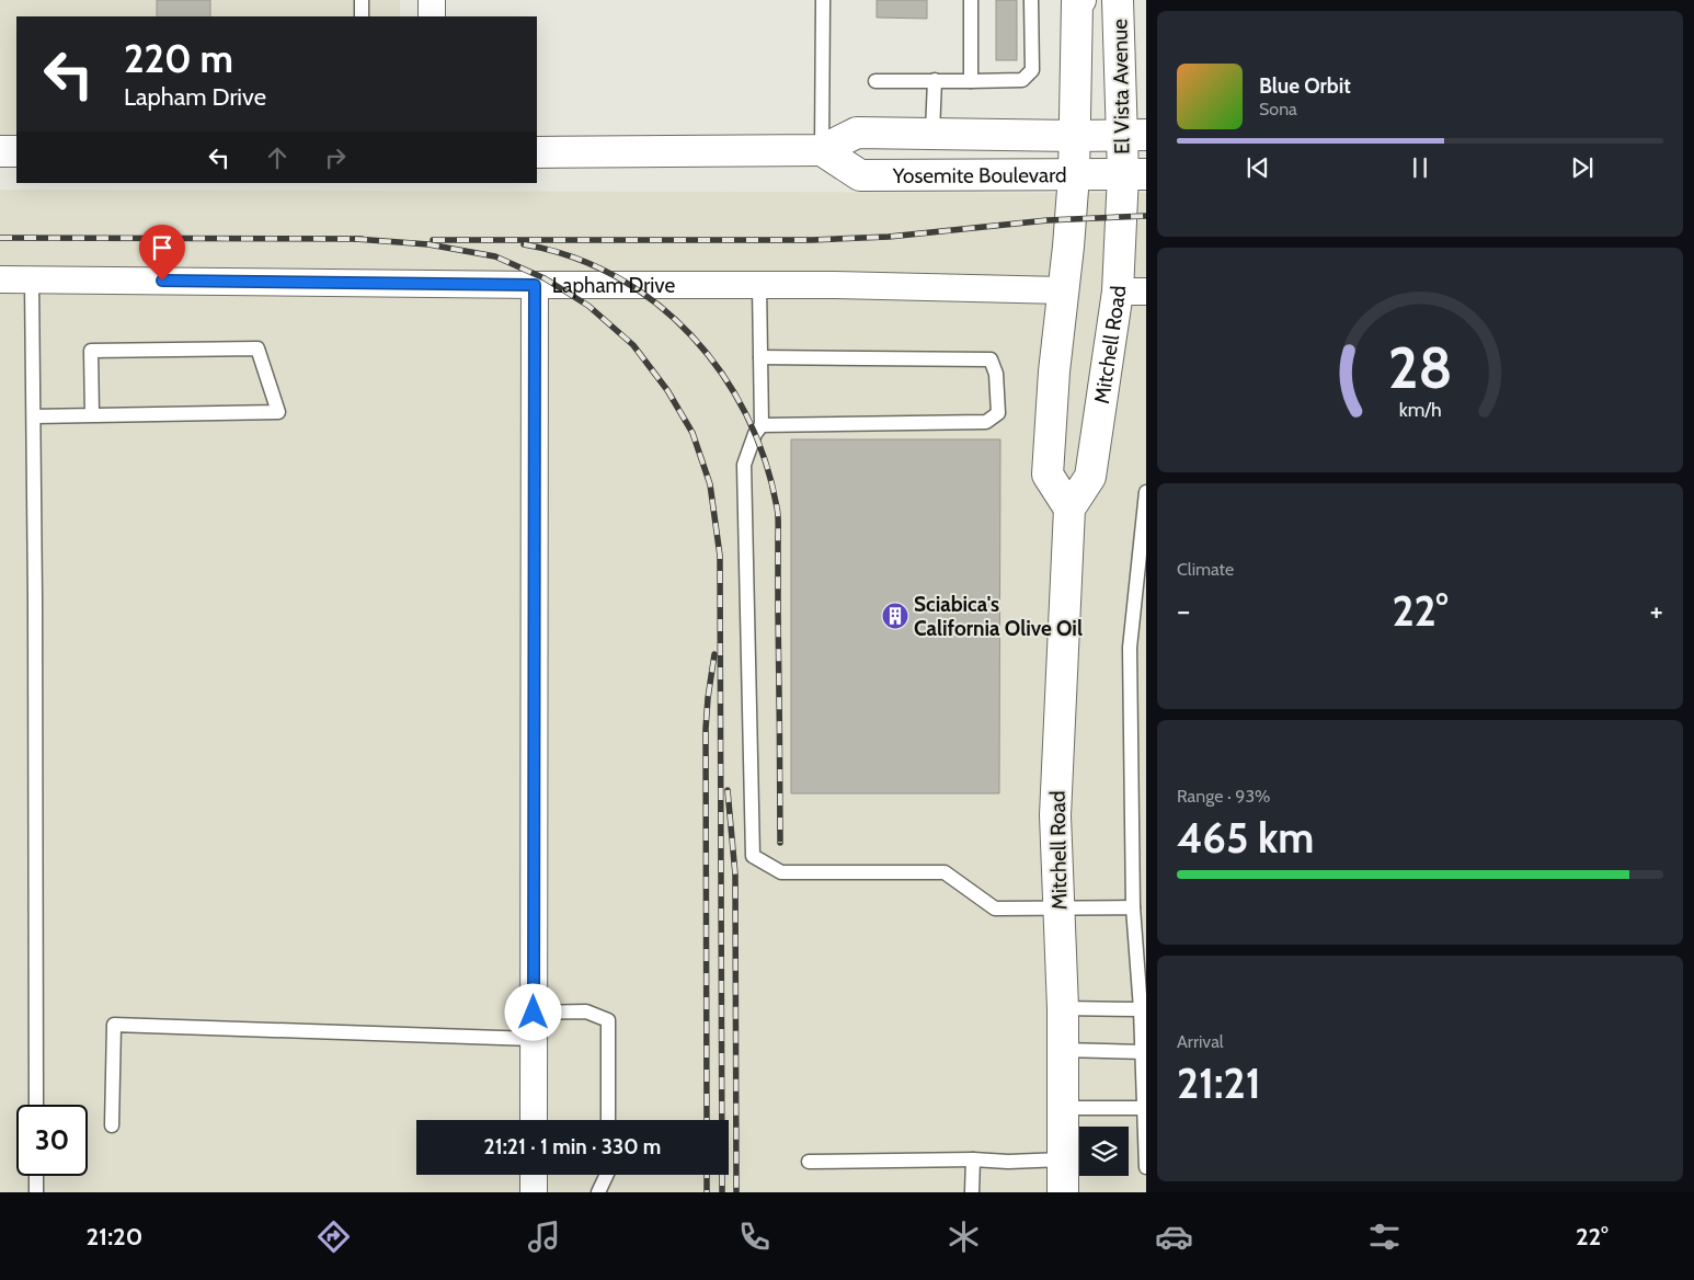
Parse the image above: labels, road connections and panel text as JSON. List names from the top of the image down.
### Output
{
  "streets": {
    "main road": ["El Vista Avenue", "Yosemite Boulevard", "Mitchell Road"],
    "street": ["Lapham Drive"]
  },
  "crossings": [
    ["El Vista Avenue", "Yosemite Boulevard"],
    ["El Vista Avenue", "Mitchell Road"],
    ["Yosemite Boulevard", "Mitchell Road"]
  ],
  "places": {
    "building": ["Sciabica's California Olive Oil"]
  },
  "page": {
    "turn": ["220 m", "Lapham Drive"],
    "song": ["Blue Orbit", "Sona"],
    "tile": [
      "Climate",
      ["Range · 93%", "465 km"],
      ["Arrival", "21:21"]
    ],
    "heat": ["−", "22°", "+"],
    "limit": "30",
    "trip": "21:21 · 1 min · 330 m",
    "tabs": ["21:20", "22°"],
    "gauge": ["28", "km/h"]
  }
}
